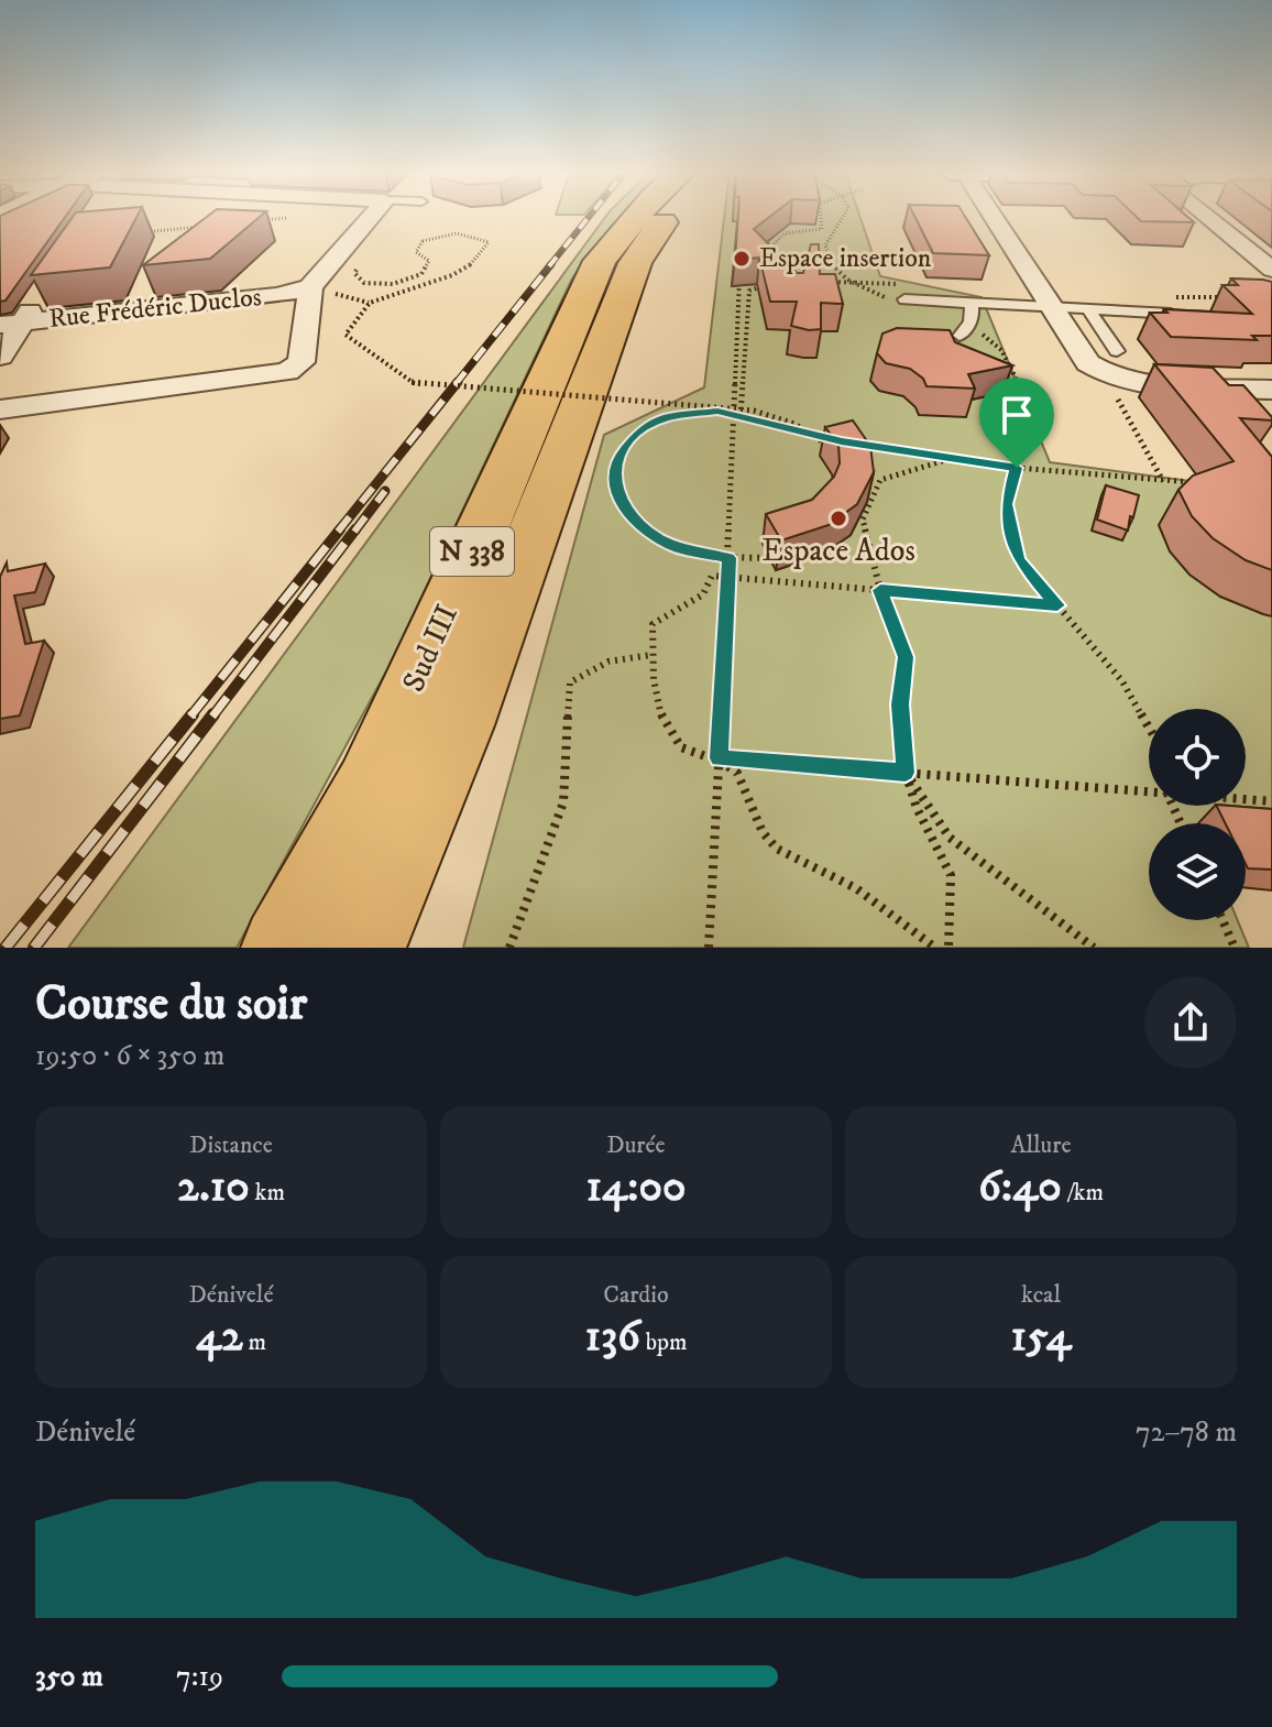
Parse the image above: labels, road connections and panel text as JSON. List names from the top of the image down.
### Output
{
  "streets": {
    "highway": ["N 338", "Sud III"],
    "street": ["Rue Frédéric Duclos"]
  },
  "places": ["Espace insertion", "Espace Ados"],
  "page": {
    "heading": ["Course du soir", "19:50 · 6 × 350 m"],
    "stats": [
      ["Distance", "2.10 km"],
      ["Durée", "14:00"],
      ["Allure", "6:40 /km"],
      ["Dénivelé", "42 m"],
      ["Cardio", "136 bpm"],
      ["kcal", "154"]
    ],
    "chart": ["Dénivelé", "72–78 m"],
    "list": [
      {
        "name": "350 m",
        "note": "7:19"
      }
    ]
  }
}
